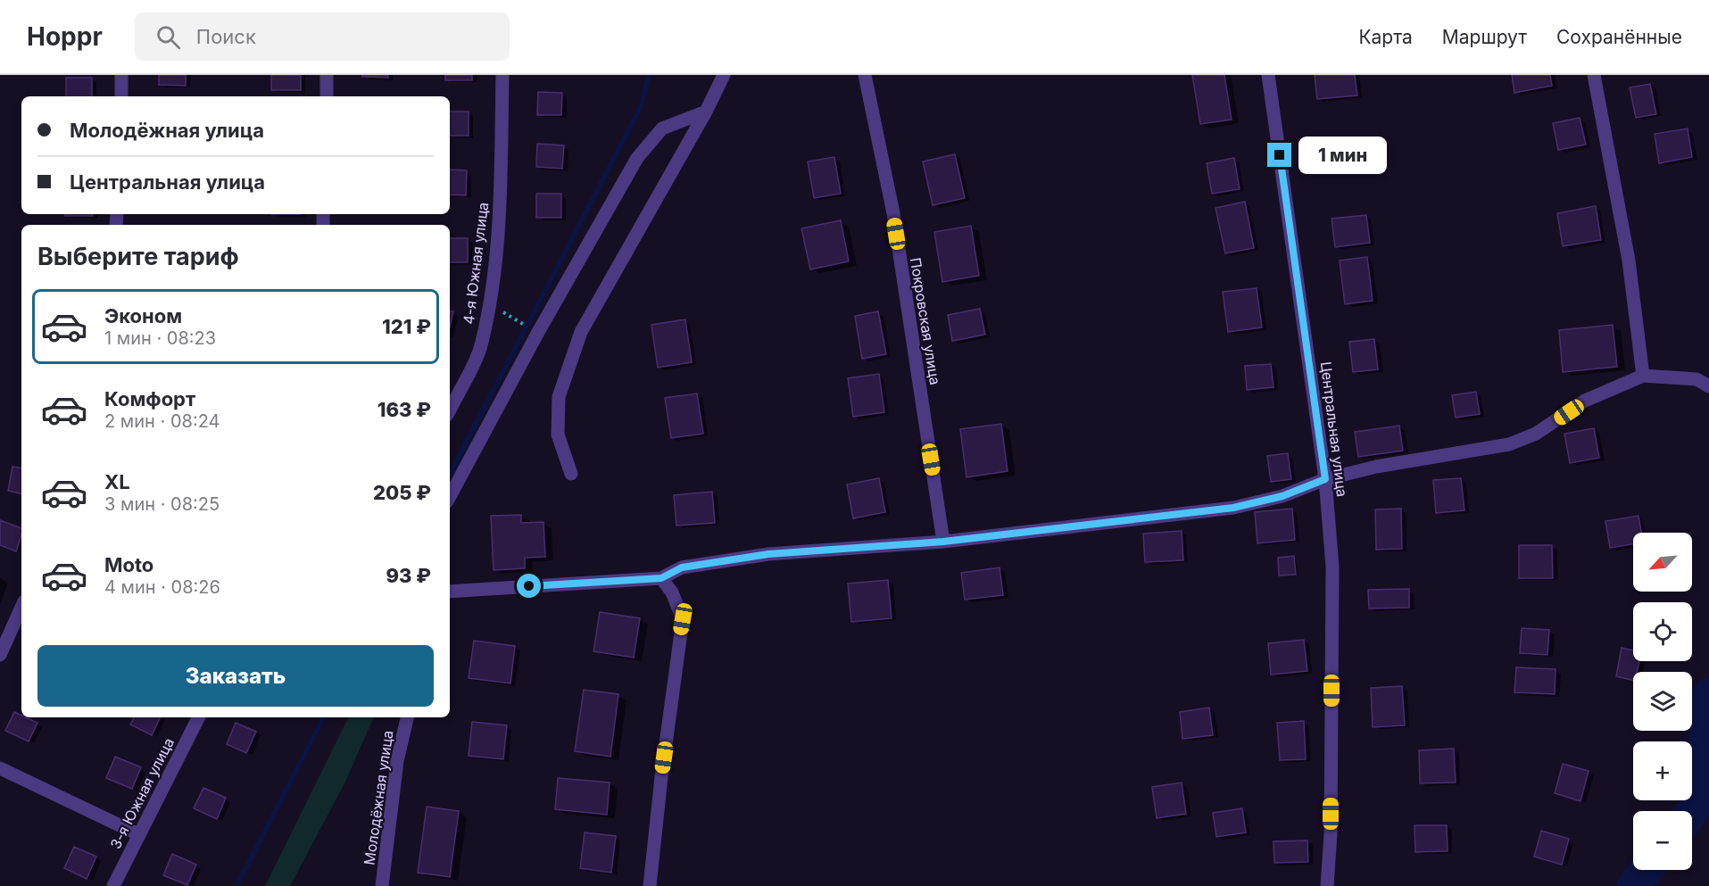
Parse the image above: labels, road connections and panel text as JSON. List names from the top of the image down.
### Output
{
  "streets": {
    "street": [
      "4-я Южная улица",
      "Покровская улица",
      "Центральная улица",
      "3-я Южная улица",
      "Молодёжная улица"
    ]
  },
  "north": "bottom left",
  "page": {
    "header": "Hoppr",
    "search": "Поиск",
    "nav": ["Карта", "Маршрут", "Сохранённые"],
    "banner": ["Молодёжная улица", "Центральная улица"],
    "bubble": "1 мин",
    "heading": "Выберите тариф",
    "list": [
      {
        "name": "Эконом",
        "note": "1 мин · 08:23",
        "value": "121 ₽"
      },
      {
        "name": "Комфорт",
        "note": "2 мин · 08:24",
        "value": "163 ₽"
      },
      {
        "name": "XL",
        "note": "3 мин · 08:25",
        "value": "205 ₽"
      },
      {
        "name": "Moto",
        "note": "4 мин · 08:26",
        "value": "93 ₽"
      }
    ],
    "map_buttons": ["+", "−"],
    "buttons": "Заказать"
  }
}
